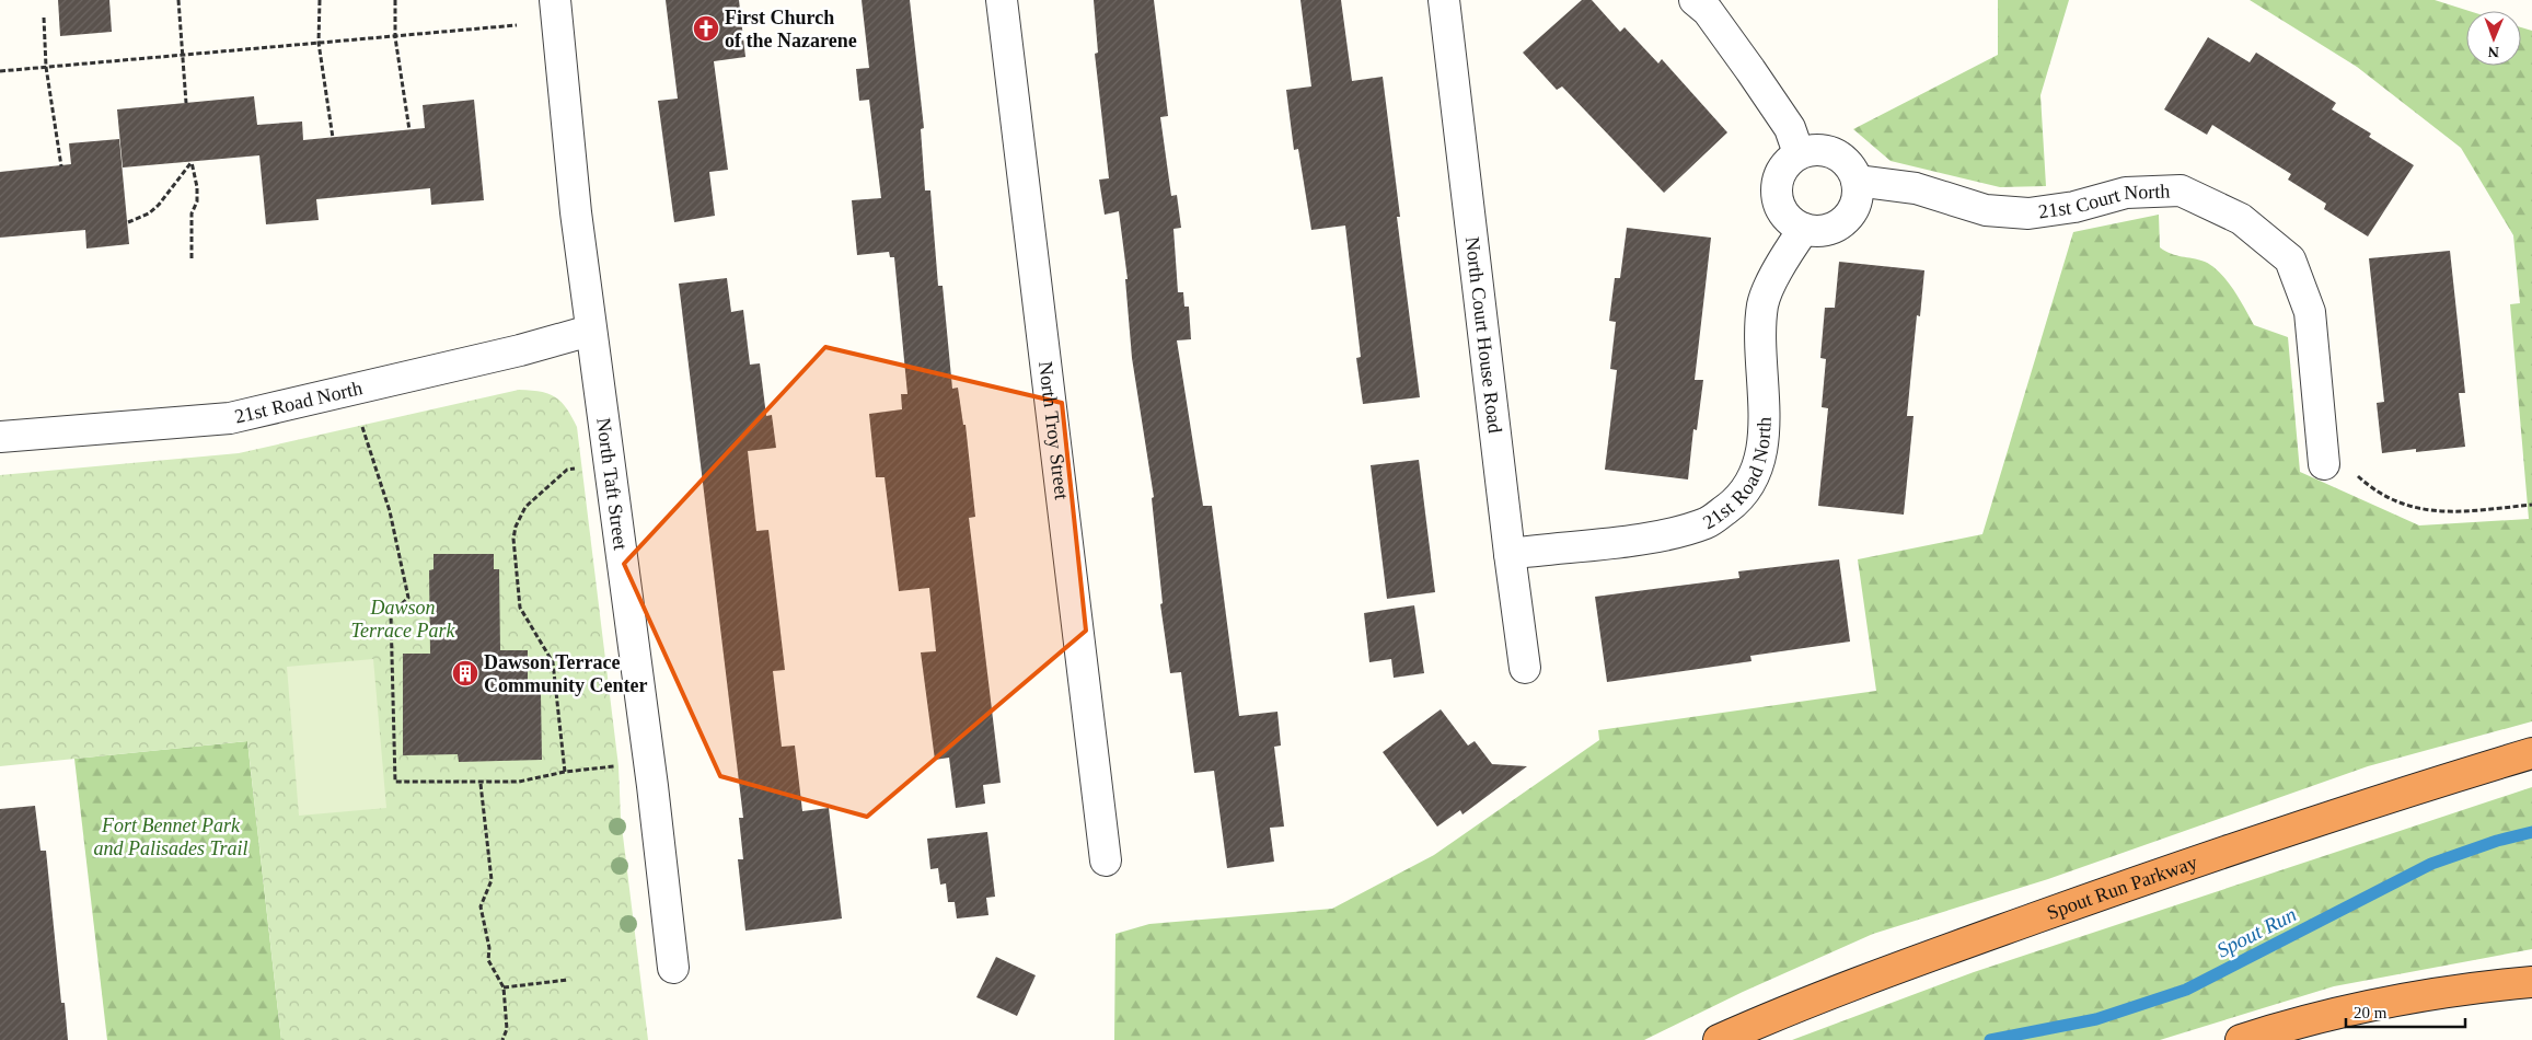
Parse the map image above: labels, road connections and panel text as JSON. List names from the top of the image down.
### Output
{
  "streets": {
    "highway": ["Spout Run Parkway"],
    "street": [
      "21st Court North",
      "North Court House Road",
      "21st Road North",
      "North Troy Street",
      "North Taft Street"
    ]
  },
  "crossings": [
    ["21st Court North", "21st Road North"],
    ["North Court House Road", "21st Road North"],
    ["21st Road North", "North Taft Street"]
  ],
  "water": ["Spout Run"],
  "parks": ["Dawson Terrace Park", "Fort Bennet Park and Palisades Trail"],
  "places": {
    "church": ["First Church of the Nazarene"],
    "building": ["Dawson Terrace Community Center"]
  },
  "scale_bar": "20 m",
  "north": "bottom"
}
